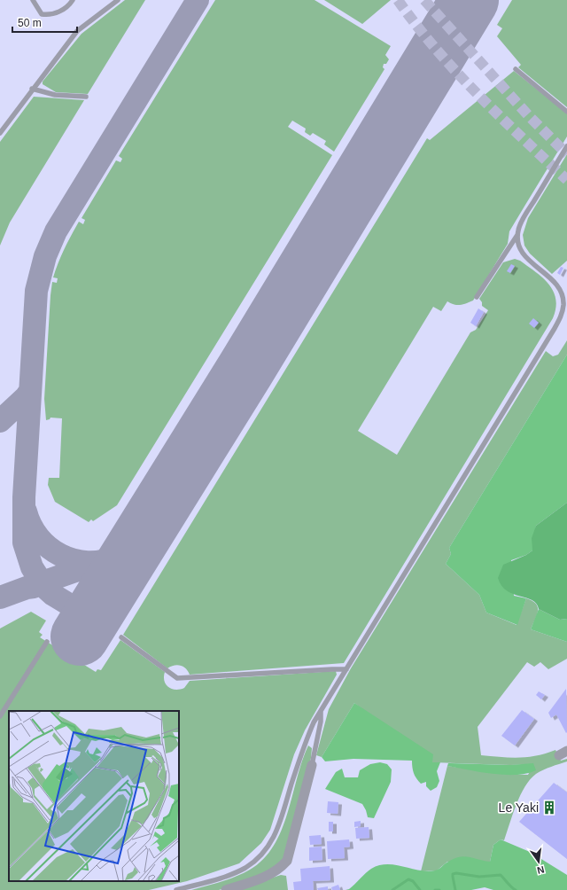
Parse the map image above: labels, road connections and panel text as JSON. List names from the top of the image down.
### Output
{
  "places": {
    "building": ["Le Yaki"]
  },
  "scale_bar": "50 m",
  "north": "bottom"
}
